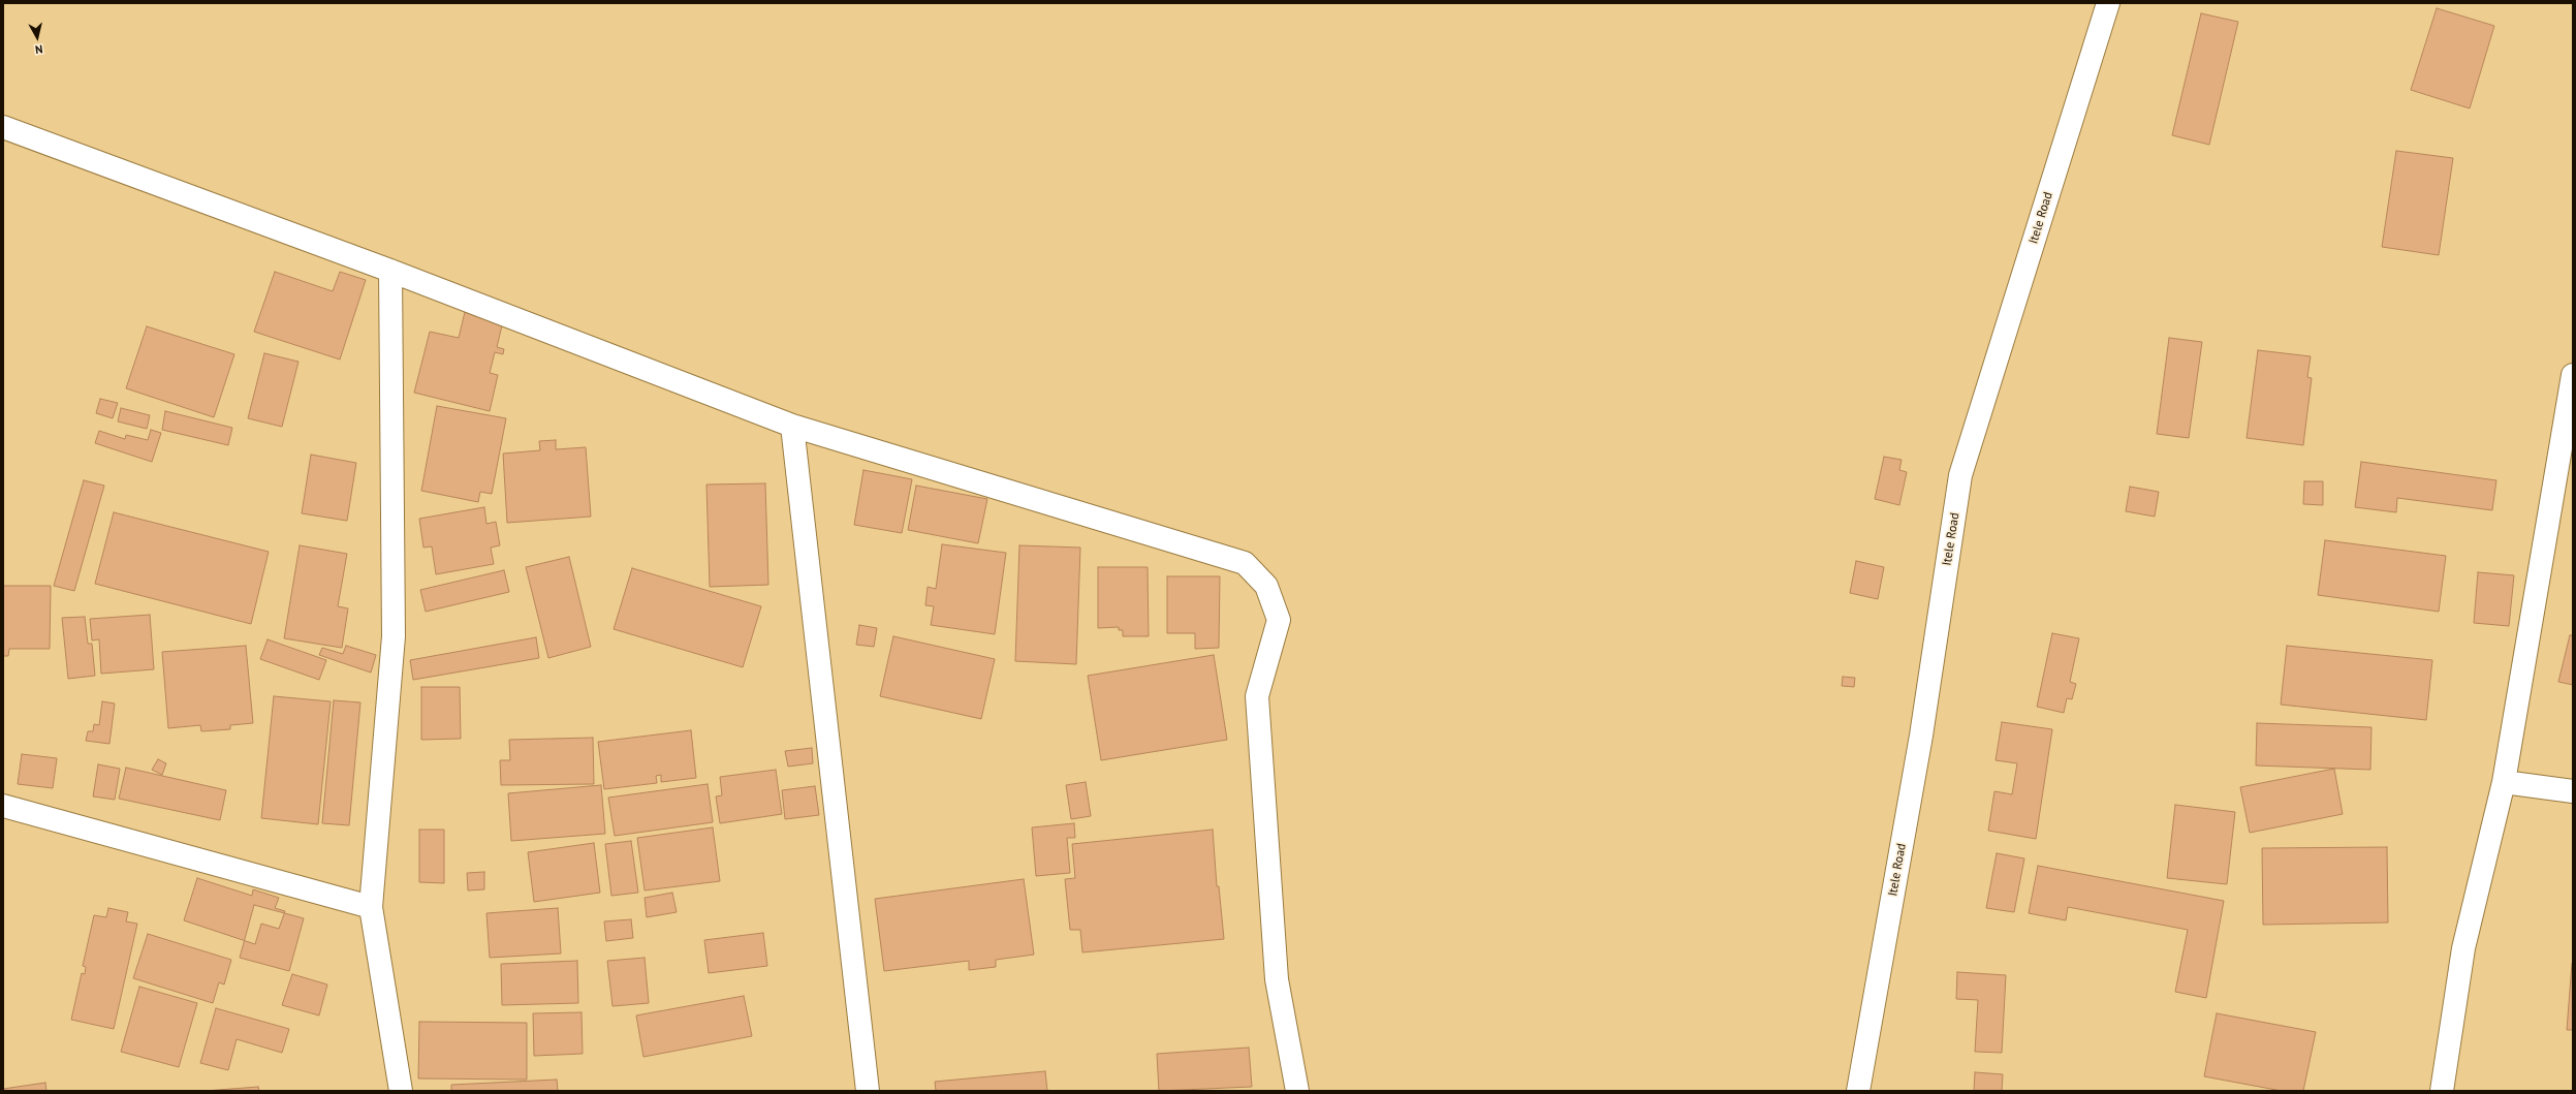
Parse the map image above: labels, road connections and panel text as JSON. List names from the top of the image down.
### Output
{
  "streets": {
    "street": ["Itele Road"]
  },
  "north": "bottom"
}
